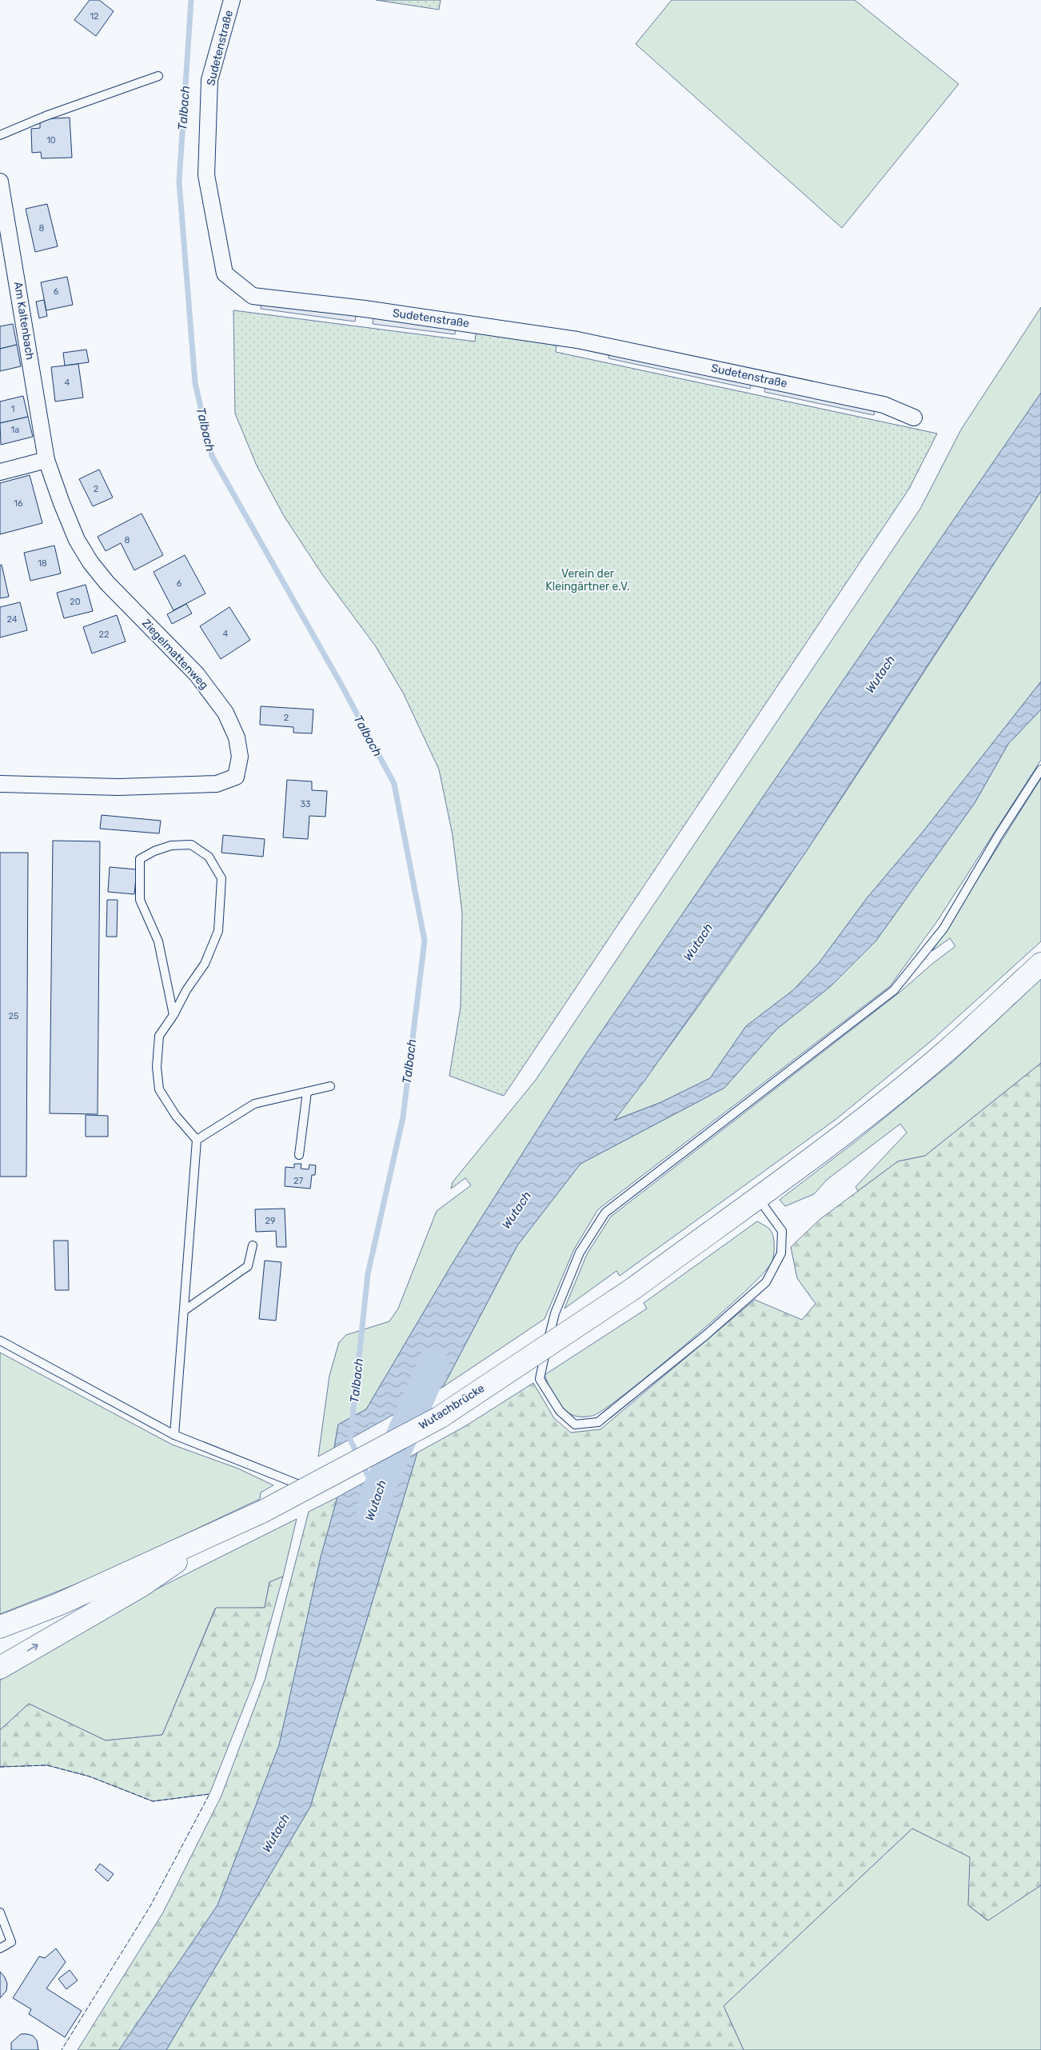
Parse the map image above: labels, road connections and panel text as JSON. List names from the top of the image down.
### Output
{
  "streets": {
    "highway": ["Wutachbrücke"],
    "street": ["Sudetenstraße", "Am Kaltenbach", "Ziegelmattenweg"]
  },
  "crossings": [
    ["Am Kaltenbach", "Ziegelmattenweg"]
  ],
  "water": ["Talbach", "Wutach"],
  "parks": ["Verein der Kleingärtner e.V."],
  "house_numbers": [
    "12",
    "10",
    "8",
    "6",
    "4",
    "1",
    "1a",
    "2",
    "16",
    "8",
    "18",
    "6",
    "20",
    "24",
    "4",
    "22",
    "2",
    "33",
    "25",
    "27",
    "29"
  ]
}
